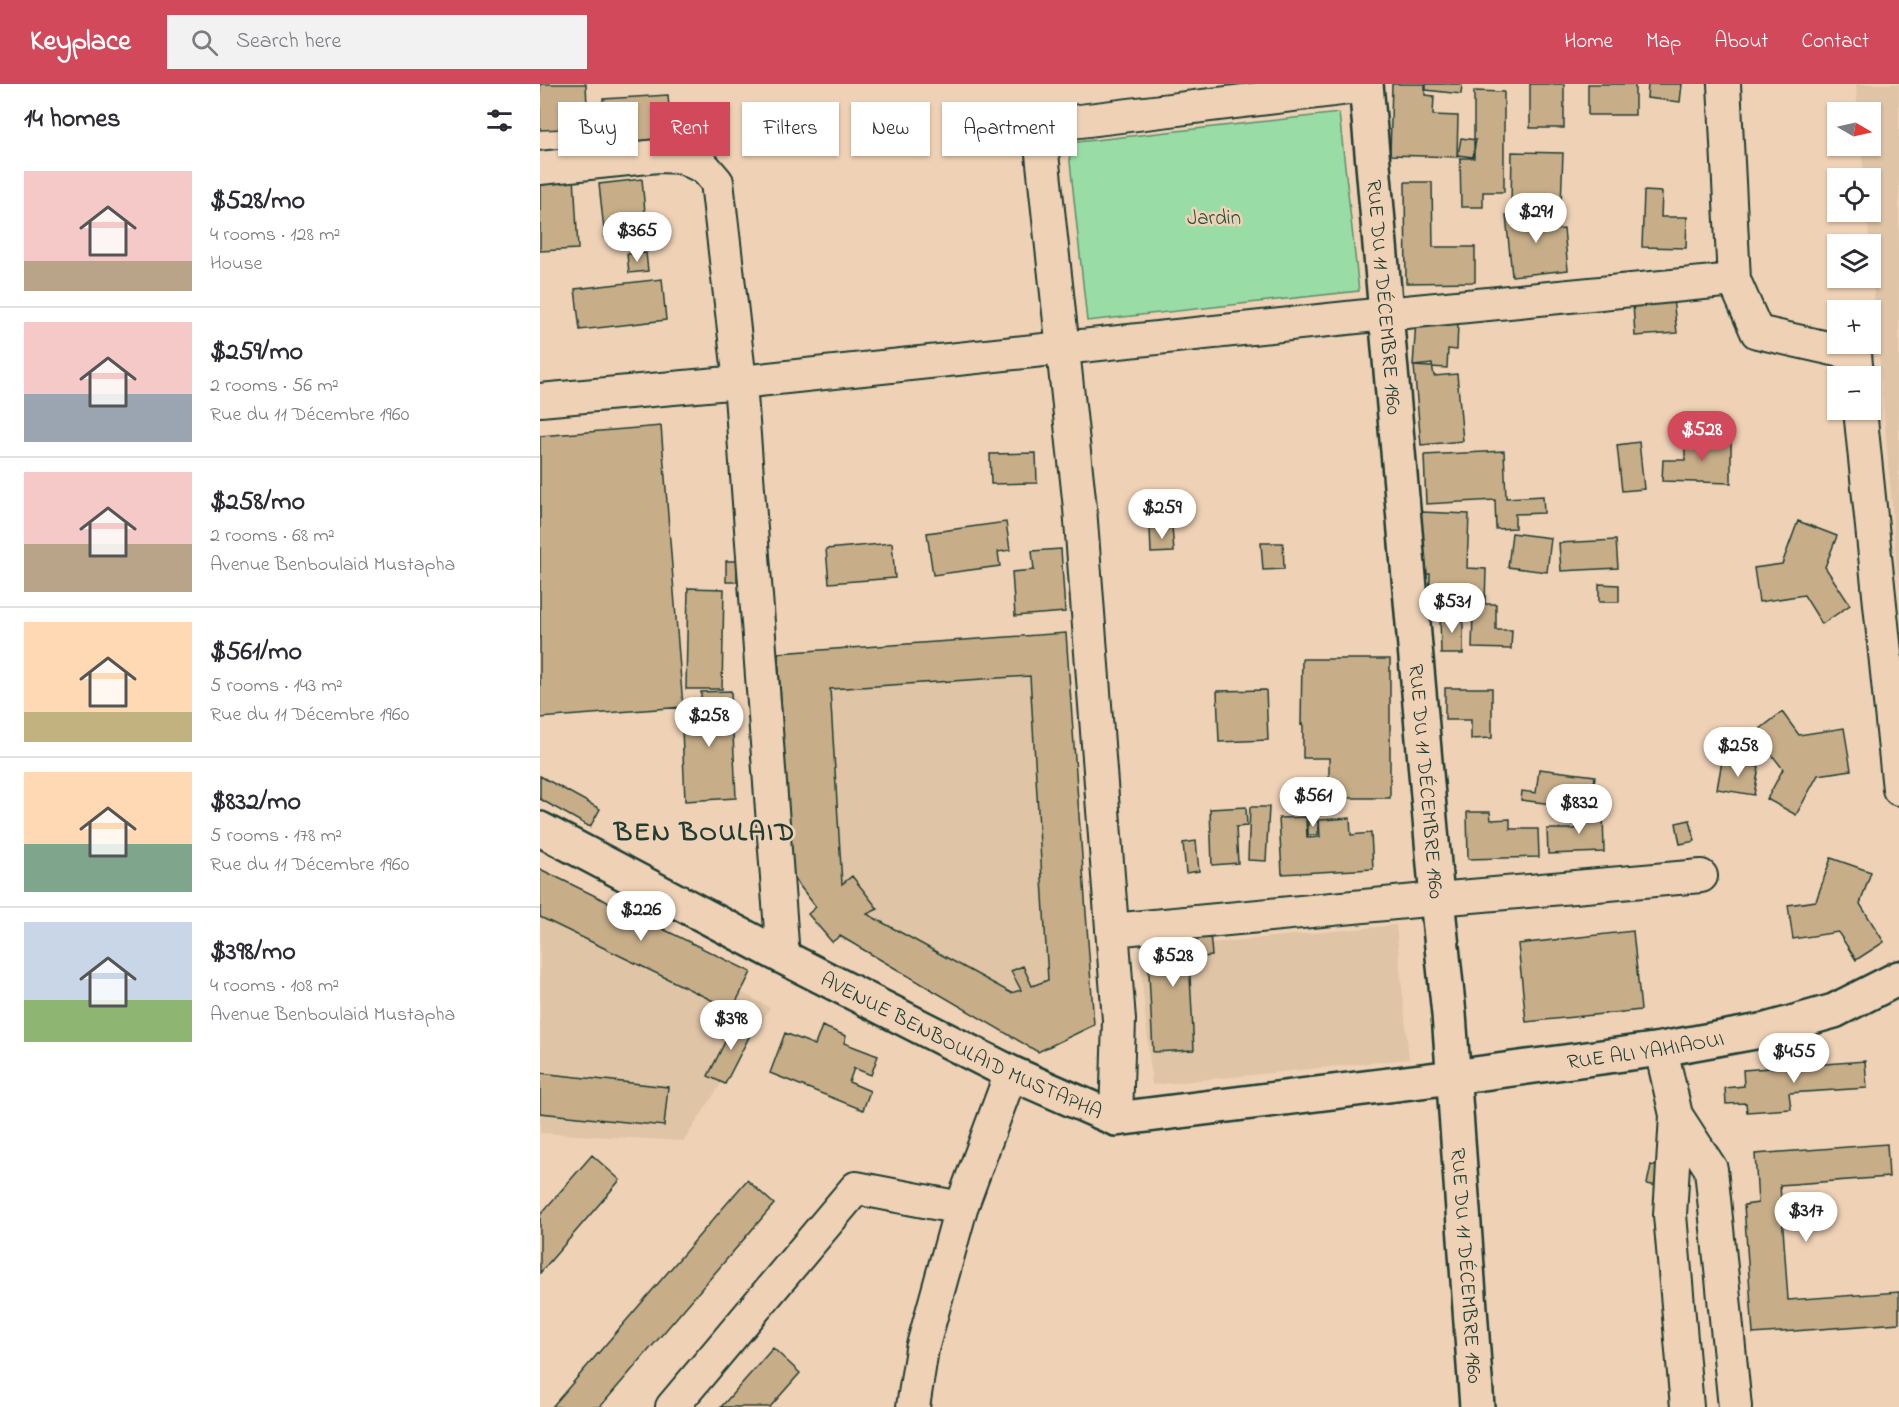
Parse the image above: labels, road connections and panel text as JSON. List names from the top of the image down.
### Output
{
  "streets": {
    "main road": ["RUE DU 11 DÉCEMBRE 1960", "AVENUE BENBOULAID MUSTAPHA", "RUE ALI YAHIAOUI"]
  },
  "crossings": [
    ["RUE DU 11 DÉCEMBRE 1960", "AVENUE BENBOULAID MUSTAPHA"],
    ["RUE DU 11 DÉCEMBRE 1960", "RUE ALI YAHIAOUI"],
    ["AVENUE BENBOULAID MUSTAPHA", "RUE ALI YAHIAOUI"]
  ],
  "districts": ["BEN BOULAID"],
  "parks": ["Jardin"],
  "north": "right",
  "page": {
    "header": "Keyplace",
    "search": "Search here",
    "nav": [
      "Home",
      "Map",
      "About",
      "Contact"
    ],
    "heading": "14 homes",
    "map_buttons": ["+", "−"],
    "chip": [
      "Buy",
      "Rent",
      "Filters",
      "New",
      "Apartment"
    ],
    "list": [
      {
        "name": "$528/mo",
        "note": "4 rooms · 128 m² · House"
      },
      {
        "name": "$259/mo",
        "note": "2 rooms · 56 m² · Rue du 11 Décembre 1960"
      },
      {
        "name": "$258/mo",
        "note": "2 rooms · 68 m² · Avenue Benboulaid Mustapha"
      },
      {
        "name": "$561/mo",
        "note": "5 rooms · 143 m² · Rue du 11 Décembre 1960"
      },
      {
        "name": "$832/mo",
        "note": "5 rooms · 178 m² · Rue du 11 Décembre 1960"
      },
      {
        "name": "$398/mo",
        "note": "4 rooms · 108 m² · Avenue Benboulaid Mustapha"
      }
    ],
    "price": [
      "$291",
      "$365",
      "$528",
      "$259",
      "$531",
      "$258",
      "$258",
      "$561",
      "$832",
      "$226",
      "$528",
      "$398",
      "$455",
      "$317"
    ]
  }
}
